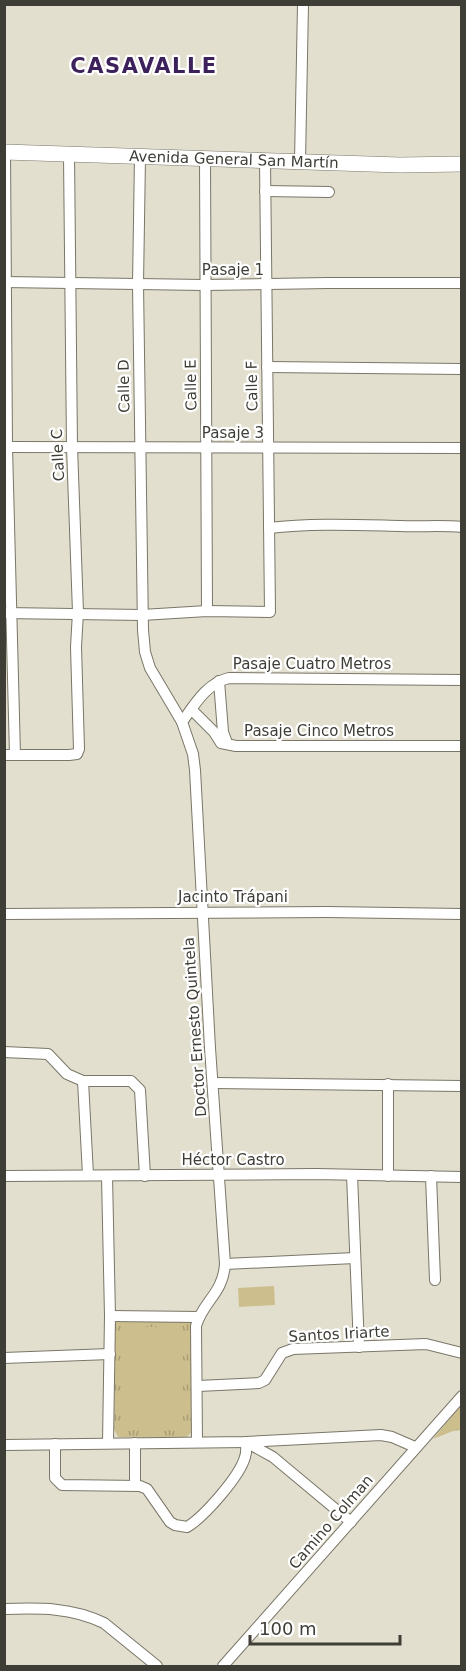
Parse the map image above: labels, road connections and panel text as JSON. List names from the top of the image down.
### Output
{
  "streets": {
    "main road": ["Avenida General San Martín"],
    "street": [
      "Pasaje 1",
      "Calle E",
      "Calle D",
      "Calle F",
      "Pasaje 3",
      "Calle C",
      "Pasaje Cuatro Metros",
      "Pasaje Cinco Metros",
      "Jacinto Trápani",
      "Doctor Ernesto Quintela",
      "Héctor Castro",
      "Santos Iriarte",
      "Camino Colman"
    ]
  },
  "crossings": [
    ["Avenida General San Martín", "Calle E"],
    ["Avenida General San Martín", "Calle D"],
    ["Avenida General San Martín", "Calle F"],
    ["Avenida General San Martín", "Calle C"],
    ["Pasaje 1", "Calle E"],
    ["Pasaje 1", "Calle D"],
    ["Pasaje 1", "Calle F"],
    ["Pasaje 1", "Calle C"],
    ["Calle E", "Calle F"],
    ["Calle E", "Pasaje 3"],
    ["Calle D", "Pasaje 3"],
    ["Calle D", "Doctor Ernesto Quintela"],
    ["Calle F", "Pasaje 3"],
    ["Pasaje 3", "Calle C"],
    ["Pasaje Cuatro Metros", "Pasaje Cinco Metros"],
    ["Pasaje Cuatro Metros", "Doctor Ernesto Quintela"],
    ["Jacinto Trápani", "Doctor Ernesto Quintela"],
    ["Doctor Ernesto Quintela", "Héctor Castro"]
  ],
  "districts": ["CASAVALLE"],
  "scale_bar": "100 m"
}
